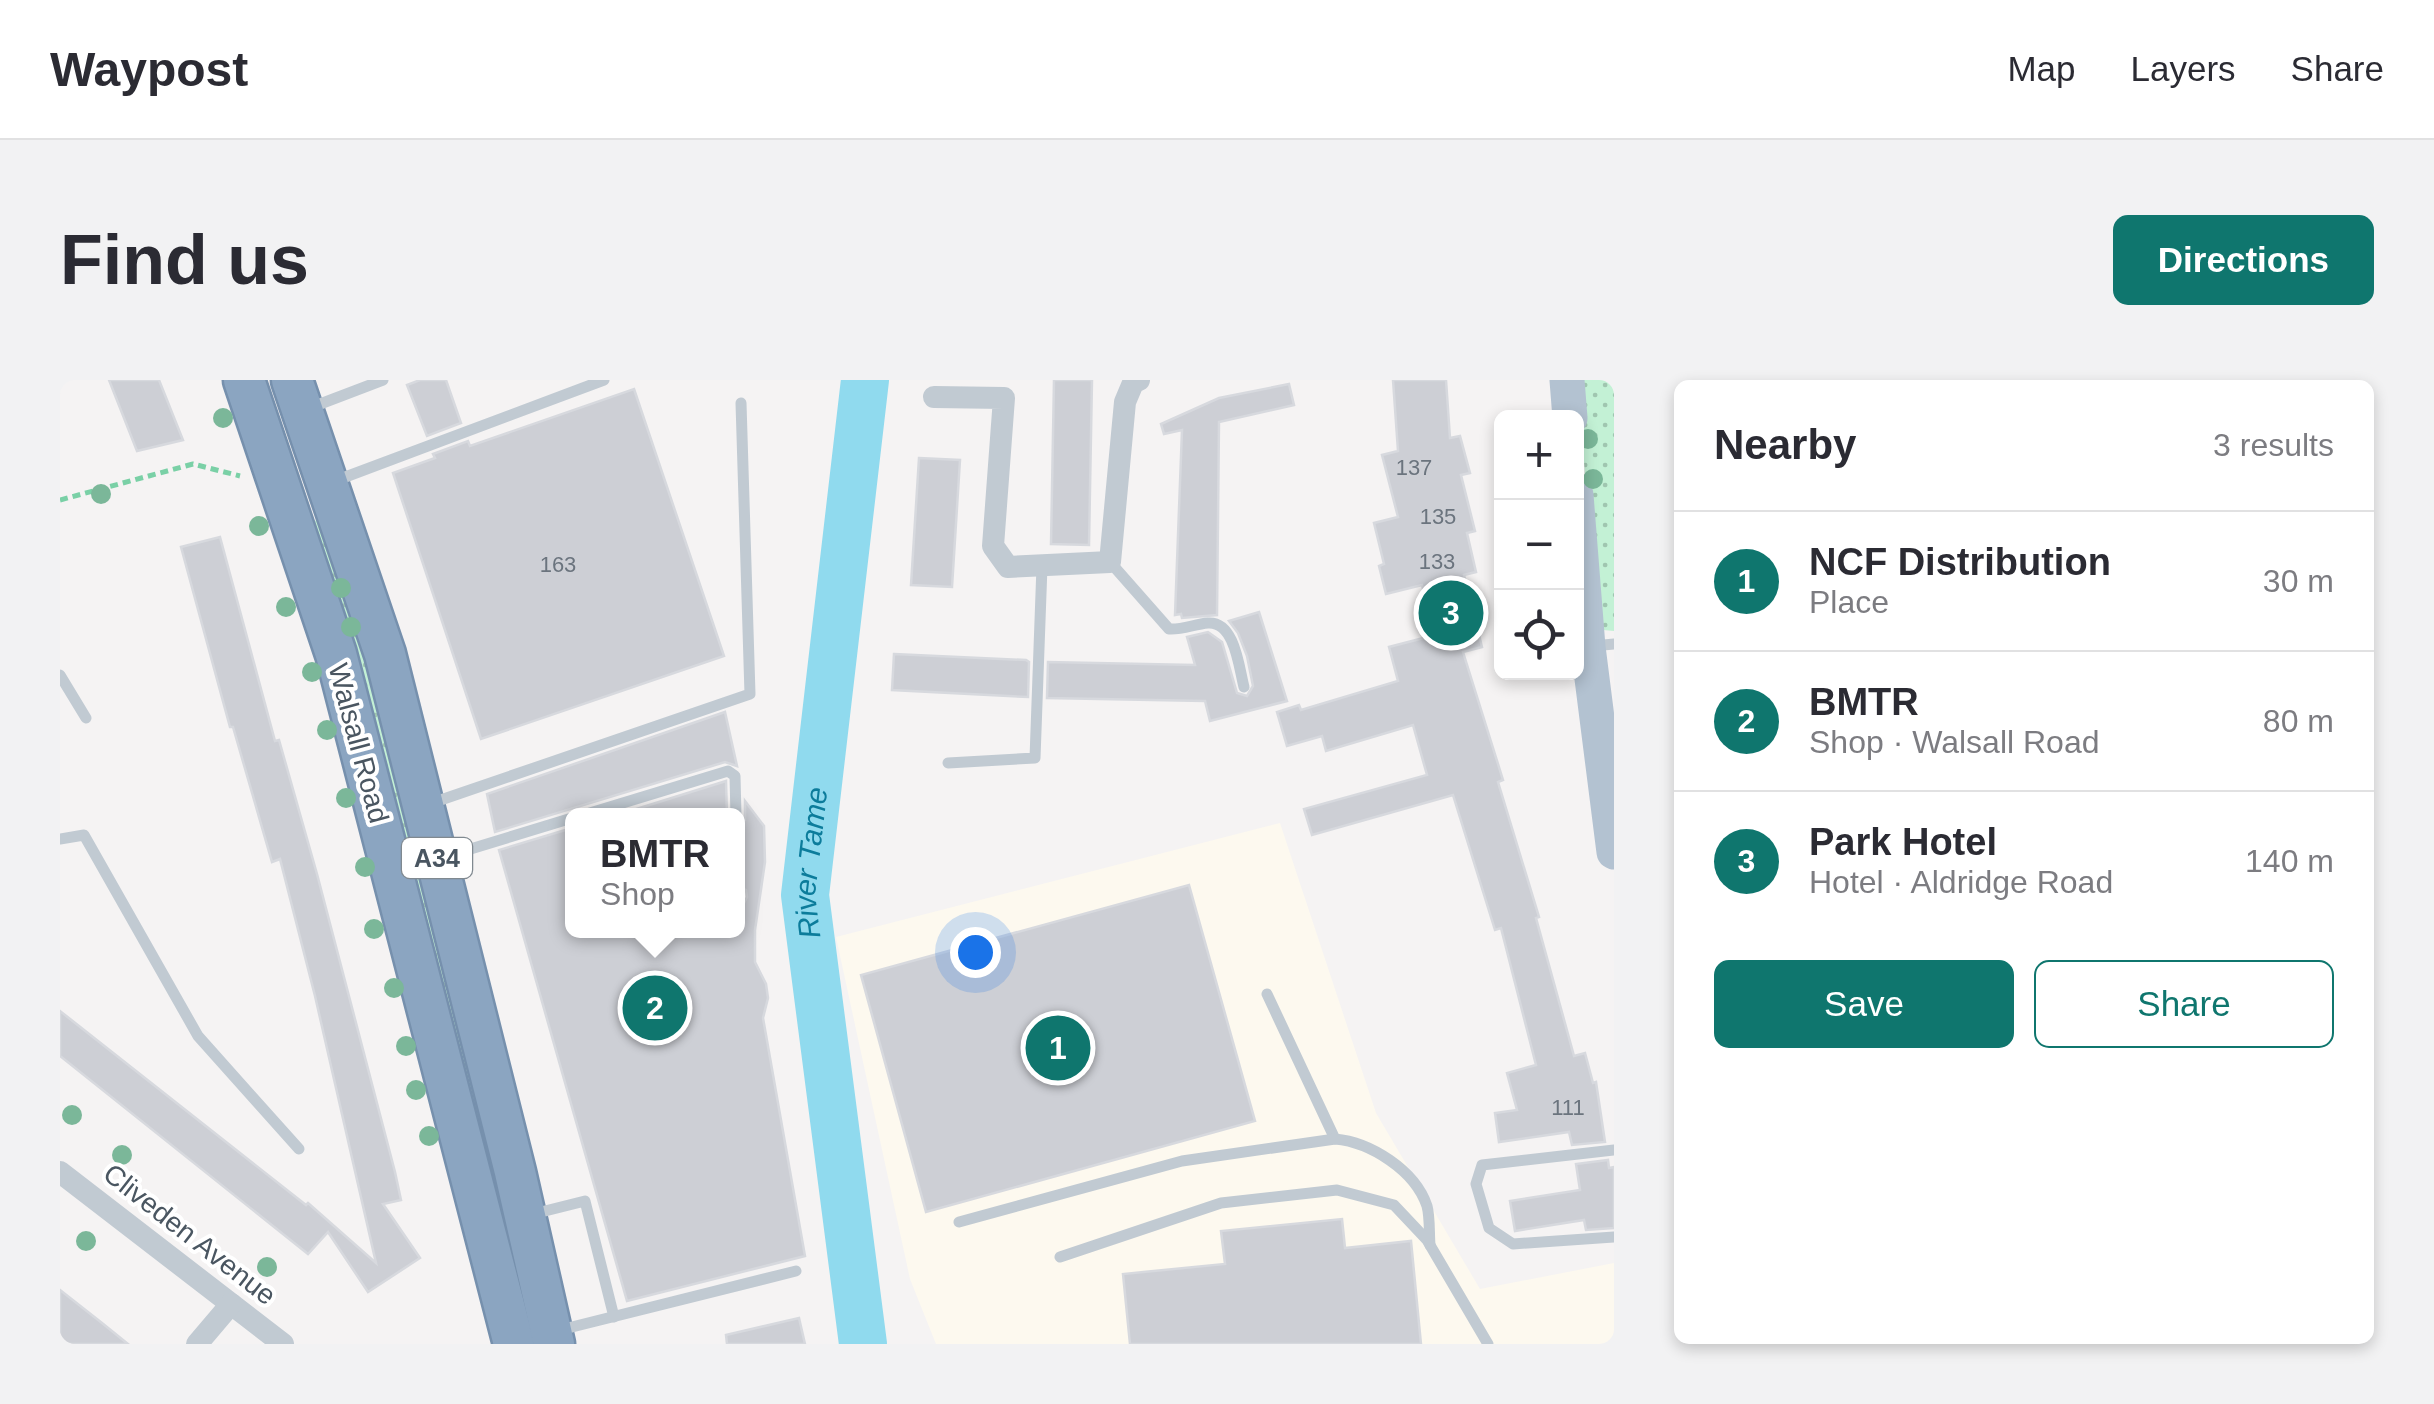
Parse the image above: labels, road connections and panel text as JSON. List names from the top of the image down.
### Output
{
  "streets": {
    "highway": ["Walsall Road", "A34"],
    "street": ["Cliveden Avenue"]
  },
  "water": ["River Tame"],
  "house_numbers": [
    "137",
    "135",
    "133",
    "163",
    "111"
  ],
  "page": {
    "header": "Waypost",
    "nav": ["Map", "Layers", "Share"],
    "buttons": [
      "Directions",
      ["Save", "Share"]
    ],
    "title": "Find us",
    "heading": ["Nearby", "3 results"],
    "map_buttons": ["+", "−"],
    "list": [
      {
        "mark": "1",
        "name": "NCF Distribution",
        "note": "Place",
        "value": "30 m"
      },
      {
        "mark": "2",
        "name": "BMTR",
        "note": "Shop · Walsall Road",
        "value": "80 m"
      },
      {
        "mark": "3",
        "name": "Park Hotel",
        "note": "Hotel · Aldridge Road",
        "value": "140 m"
      }
    ],
    "pins": ["3", "2", "1"],
    "popup": ["BMTR", "Shop"]
  }
}
